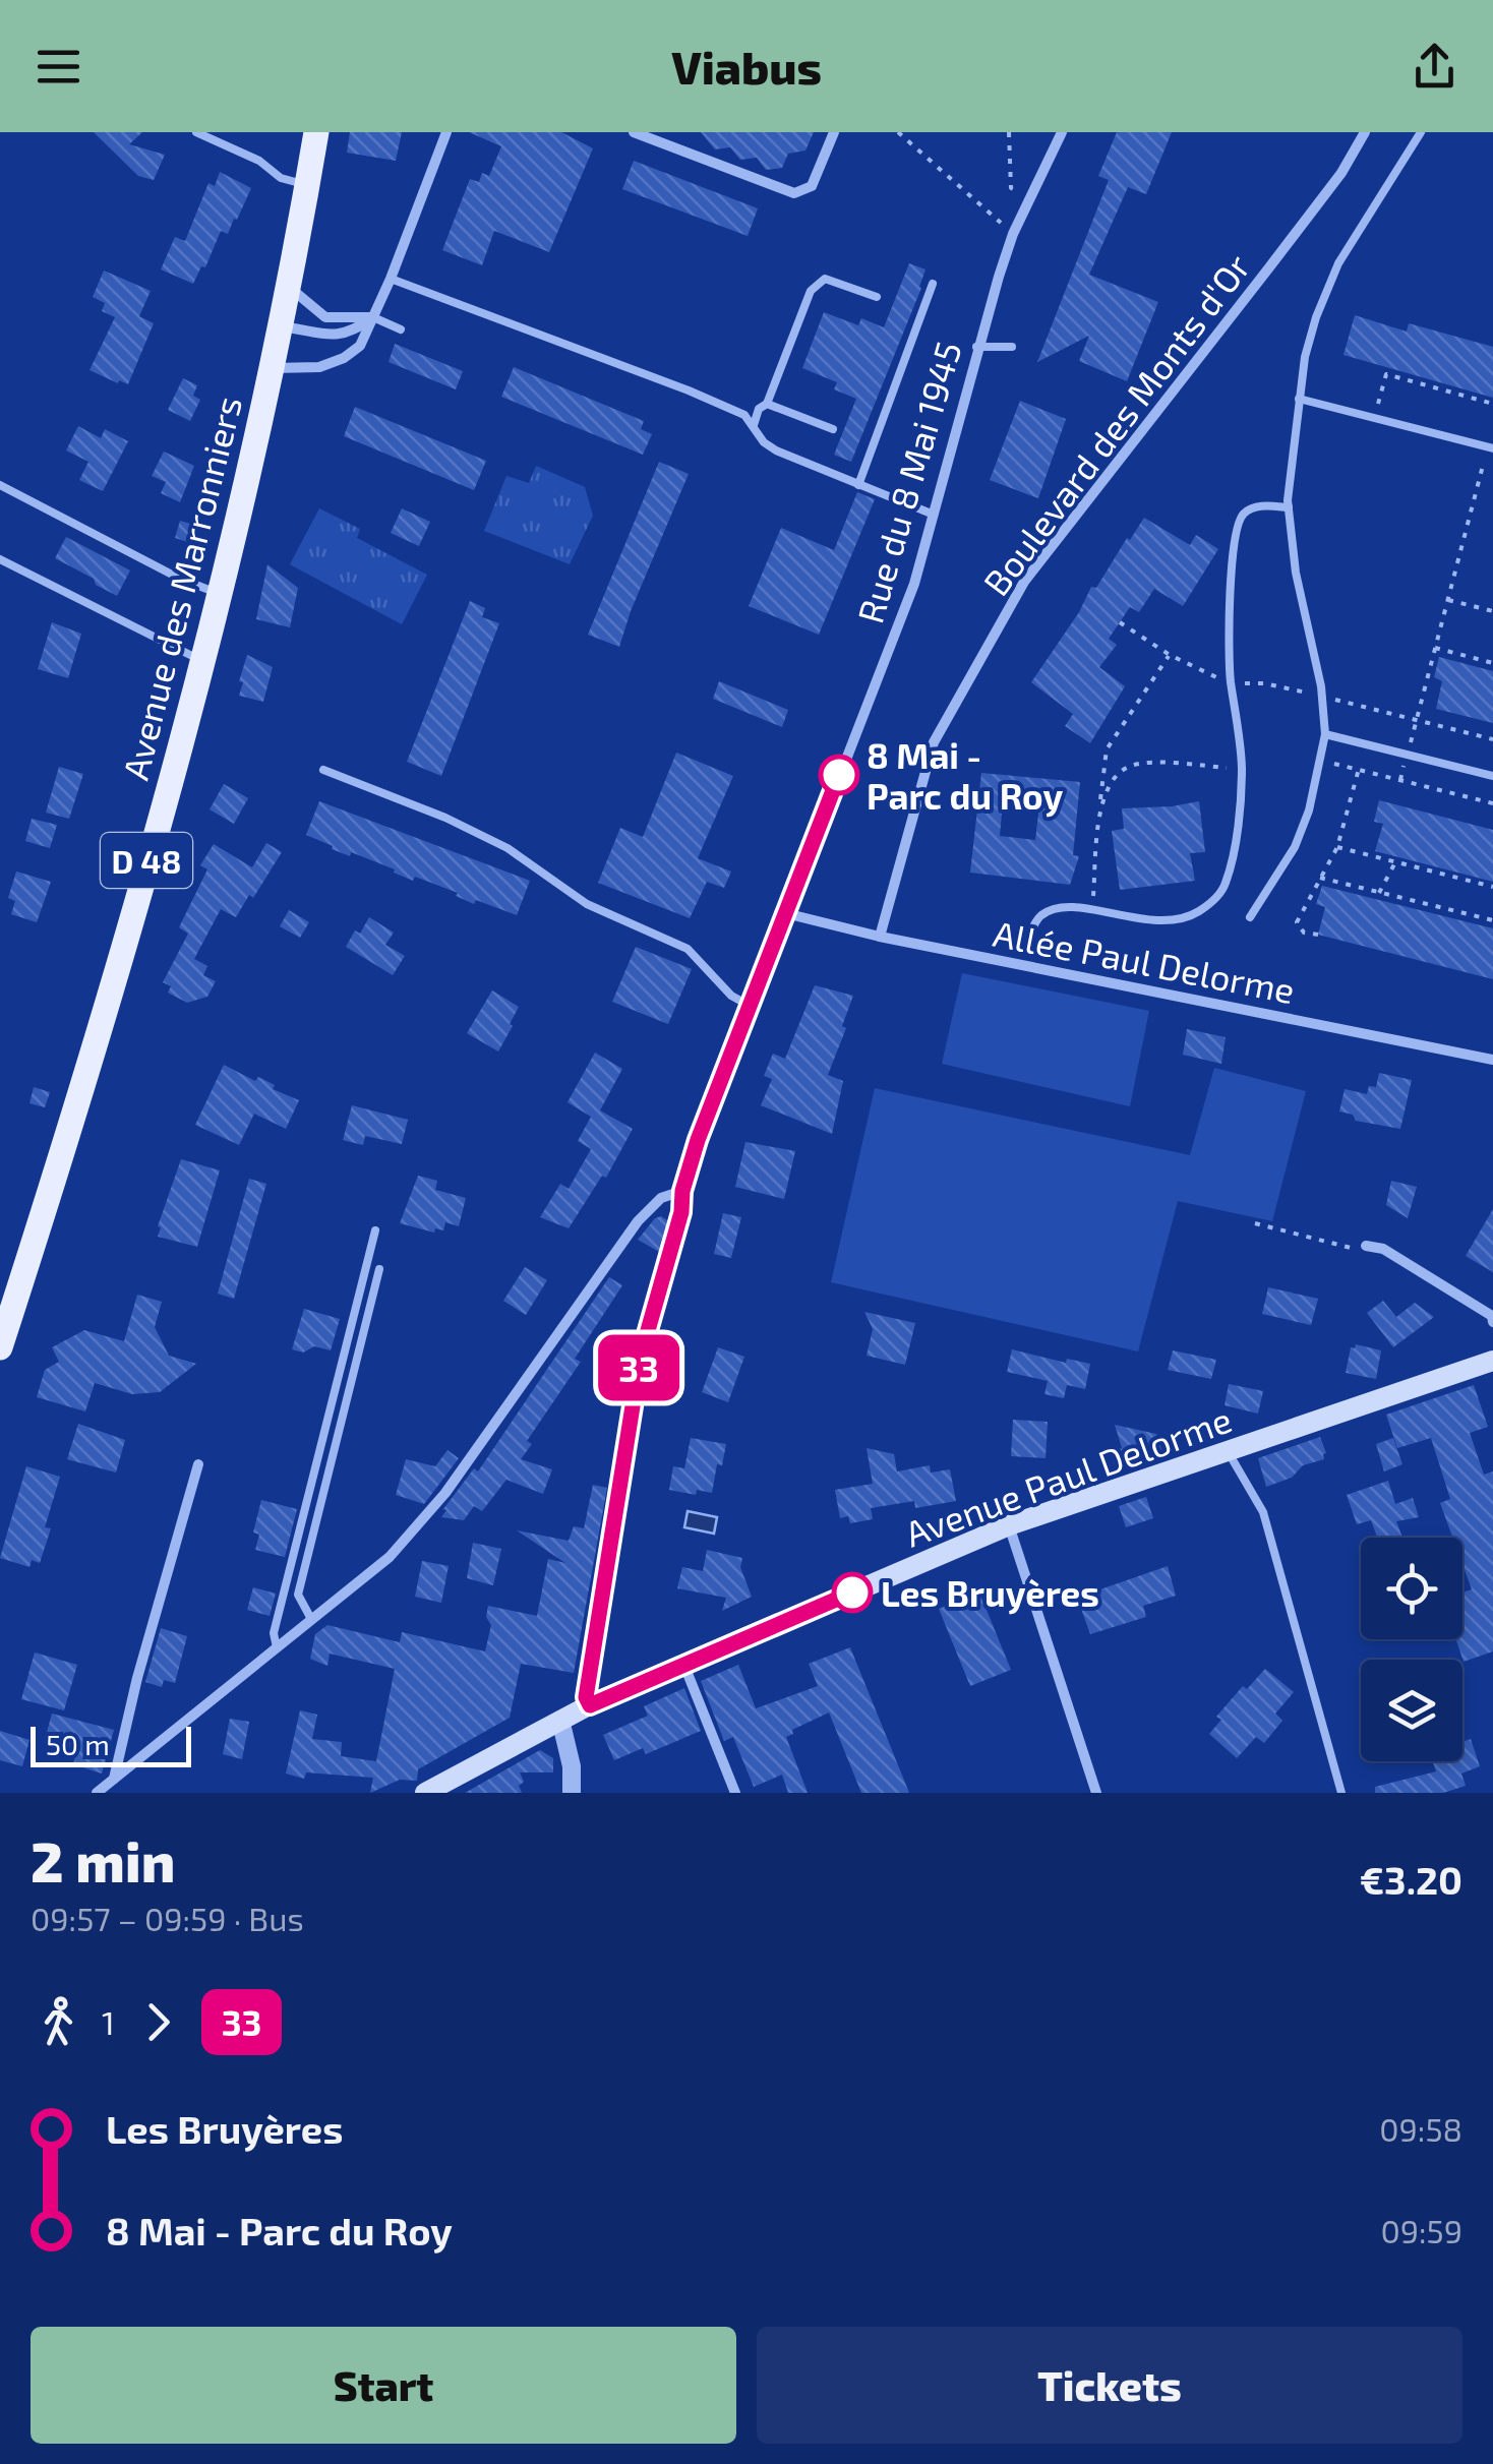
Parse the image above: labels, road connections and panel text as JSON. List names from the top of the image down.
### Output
{
  "streets": {
    "main road": ["Avenue des Marronniers", "D 48", "Avenue Paul Delorme"],
    "street": ["Boulevard des Monts d'Or", "Rue du 8 Mai 1945", "Allée Paul Delorme"]
  },
  "crossings": [
    ["Boulevard des Monts d'Or", "Allée Paul Delorme"],
    ["Rue du 8 Mai 1945", "Allée Paul Delorme"],
    ["Rue du 8 Mai 1945", "Avenue Paul Delorme"]
  ],
  "places": ["8 Mai - Parc du Roy", "Les Bruyères"],
  "lines": ["bus line 33"],
  "scale_bar": "50 m",
  "page": {
    "header": "Viabus",
    "on_map": "33",
    "scale": "50 m",
    "heading": ["2 min", "09:57 – 09:59 · Bus", "€3.20"],
    "legs": ["1", "33"],
    "list": [
      {
        "name": "Les Bruyères",
        "value": "09:58"
      },
      {
        "name": "8 Mai - Parc du Roy",
        "value": "09:59"
      }
    ],
    "buttons": ["Start", "Tickets"]
  }
}
